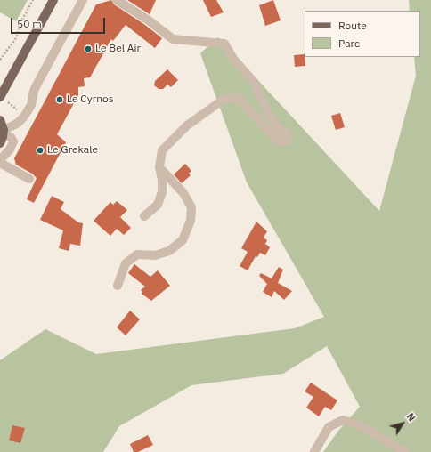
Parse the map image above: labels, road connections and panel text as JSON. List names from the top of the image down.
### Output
{
  "places": ["Le Bel Air", "Le Cyrnos", "Le Grekale"],
  "legend": ["Route", "Parc"],
  "scale_bar": "50 m",
  "north": "top right"
}
